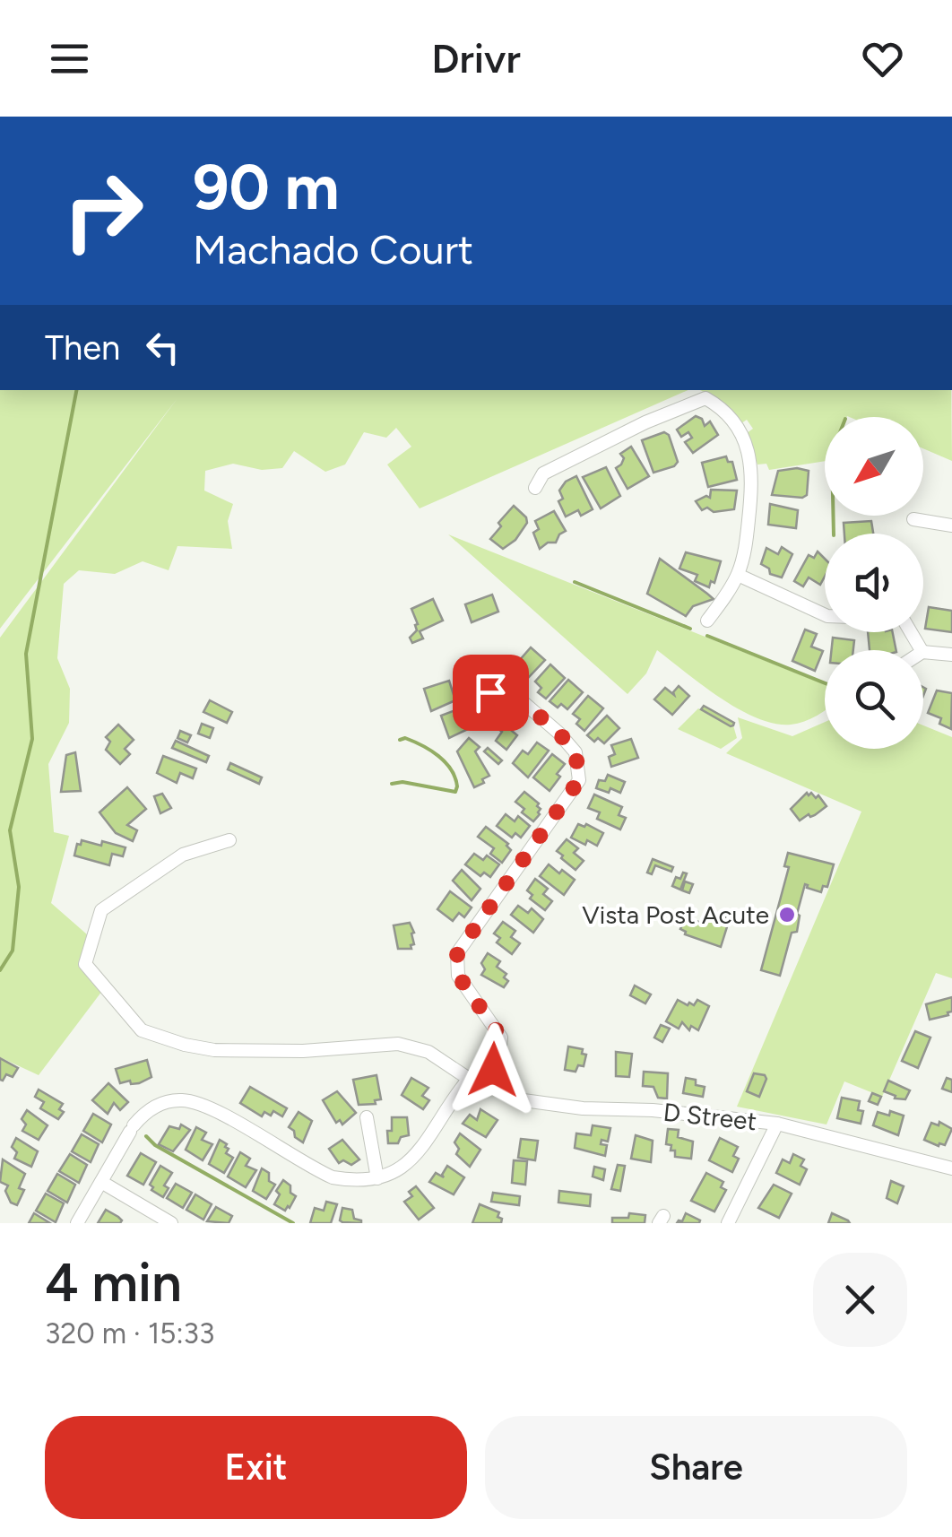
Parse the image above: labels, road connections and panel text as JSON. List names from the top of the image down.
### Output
{
  "streets": {
    "street": ["D Street"]
  },
  "places": ["Vista Post Acute"],
  "north": "bottom left",
  "page": {
    "header": "Drivr",
    "turn": ["90 m", "Machado Court"],
    "then": "Then",
    "heading": ["4 min", "320 m · 15:33"],
    "buttons": ["Exit", "Share"]
  }
}
